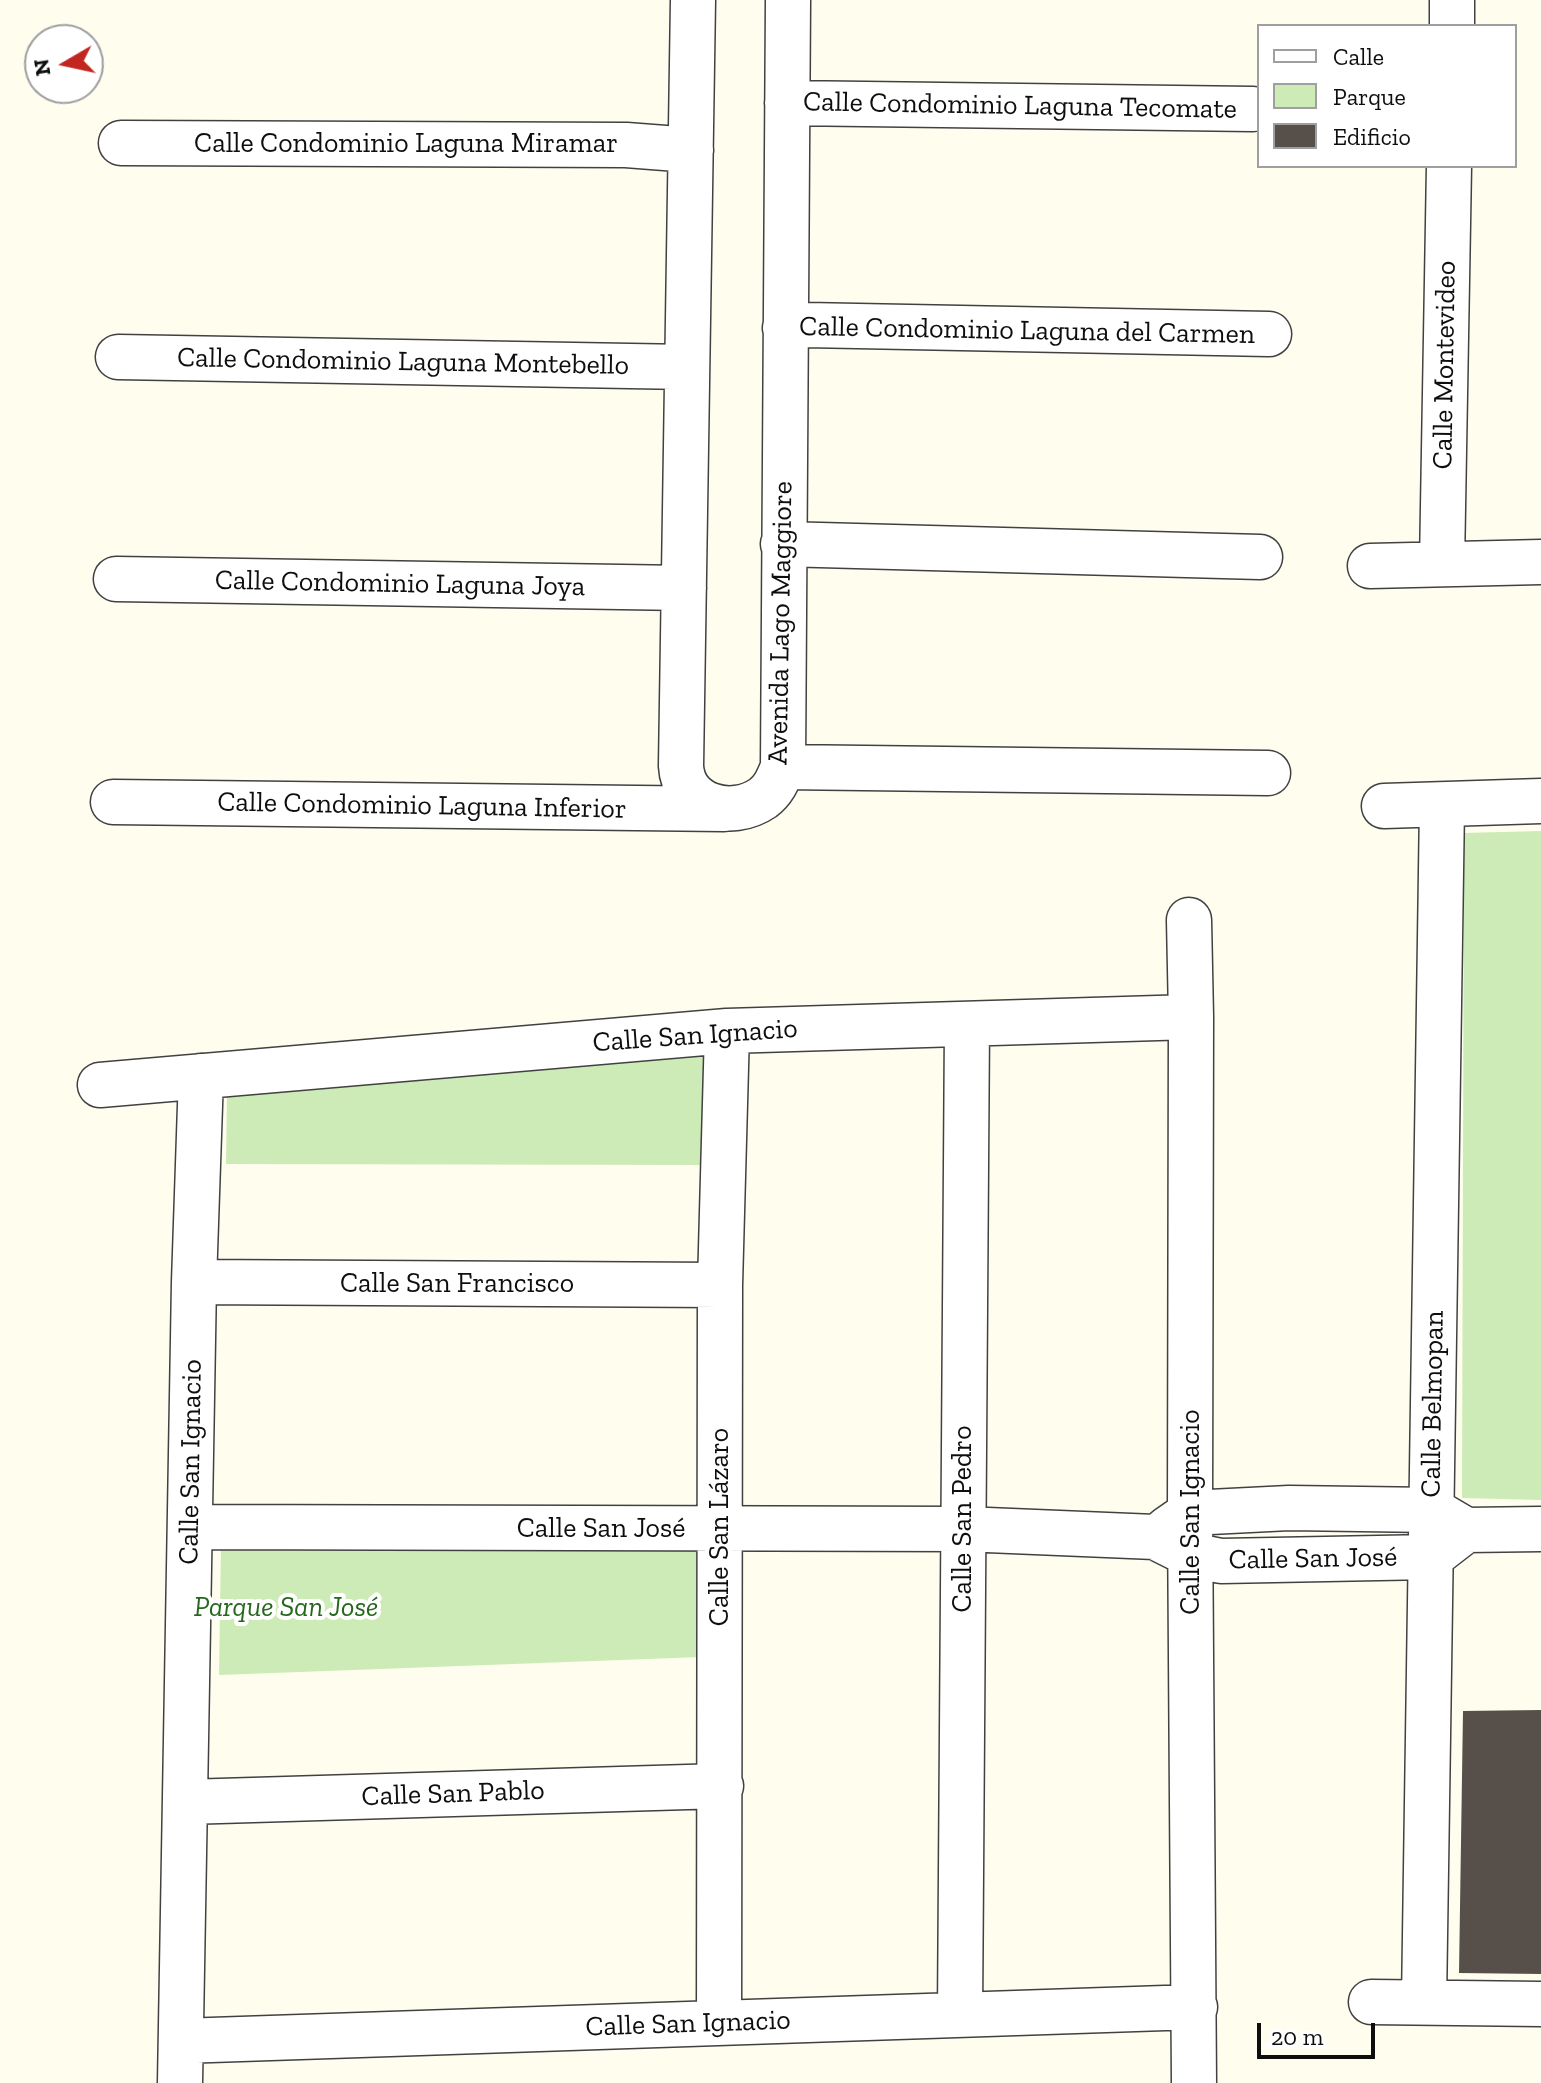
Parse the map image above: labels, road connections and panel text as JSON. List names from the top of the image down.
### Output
{
  "streets": {
    "street": [
      "Calle Condominio Laguna Tecomate",
      "Calle Condominio Laguna Miramar",
      "Calle Condominio Laguna del Carmen",
      "Calle Condominio Laguna Montebello",
      "Calle Montevideo",
      "Calle Condominio Laguna Joya",
      "Avenida Lago Maggiore",
      "Calle Condominio Laguna Inferior",
      "Calle San Ignacio",
      "Calle San Francisco",
      "Calle Belmopan",
      "Calle San Pedro",
      "Calle San Lázaro",
      "Calle San José",
      "Calle San Pablo"
    ]
  },
  "crossings": [
    ["Calle Condominio Laguna Tecomate", "Avenida Lago Maggiore"],
    ["Calle Condominio Laguna del Carmen", "Avenida Lago Maggiore"],
    ["Avenida Lago Maggiore", "Calle Condominio Laguna Inferior"],
    ["Calle San Ignacio", "Calle San Francisco"],
    ["Calle San Ignacio", "Calle San Pedro"],
    ["Calle San Ignacio", "Calle San Lázaro"],
    ["Calle San Ignacio", "Calle San José"],
    ["Calle San Ignacio", "Calle San Pablo"],
    ["Calle San Francisco", "Calle San Lázaro"],
    ["Calle Belmopan", "Calle San José"],
    ["Calle San Pedro", "Calle San José"],
    ["Calle San Lázaro", "Calle San José"],
    ["Calle San Lázaro", "Calle San Pablo"]
  ],
  "parks": ["Parque San José"],
  "legend": ["Calle", "Parque", "Edificio"],
  "scale_bar": "20 m",
  "north": "left"
}
